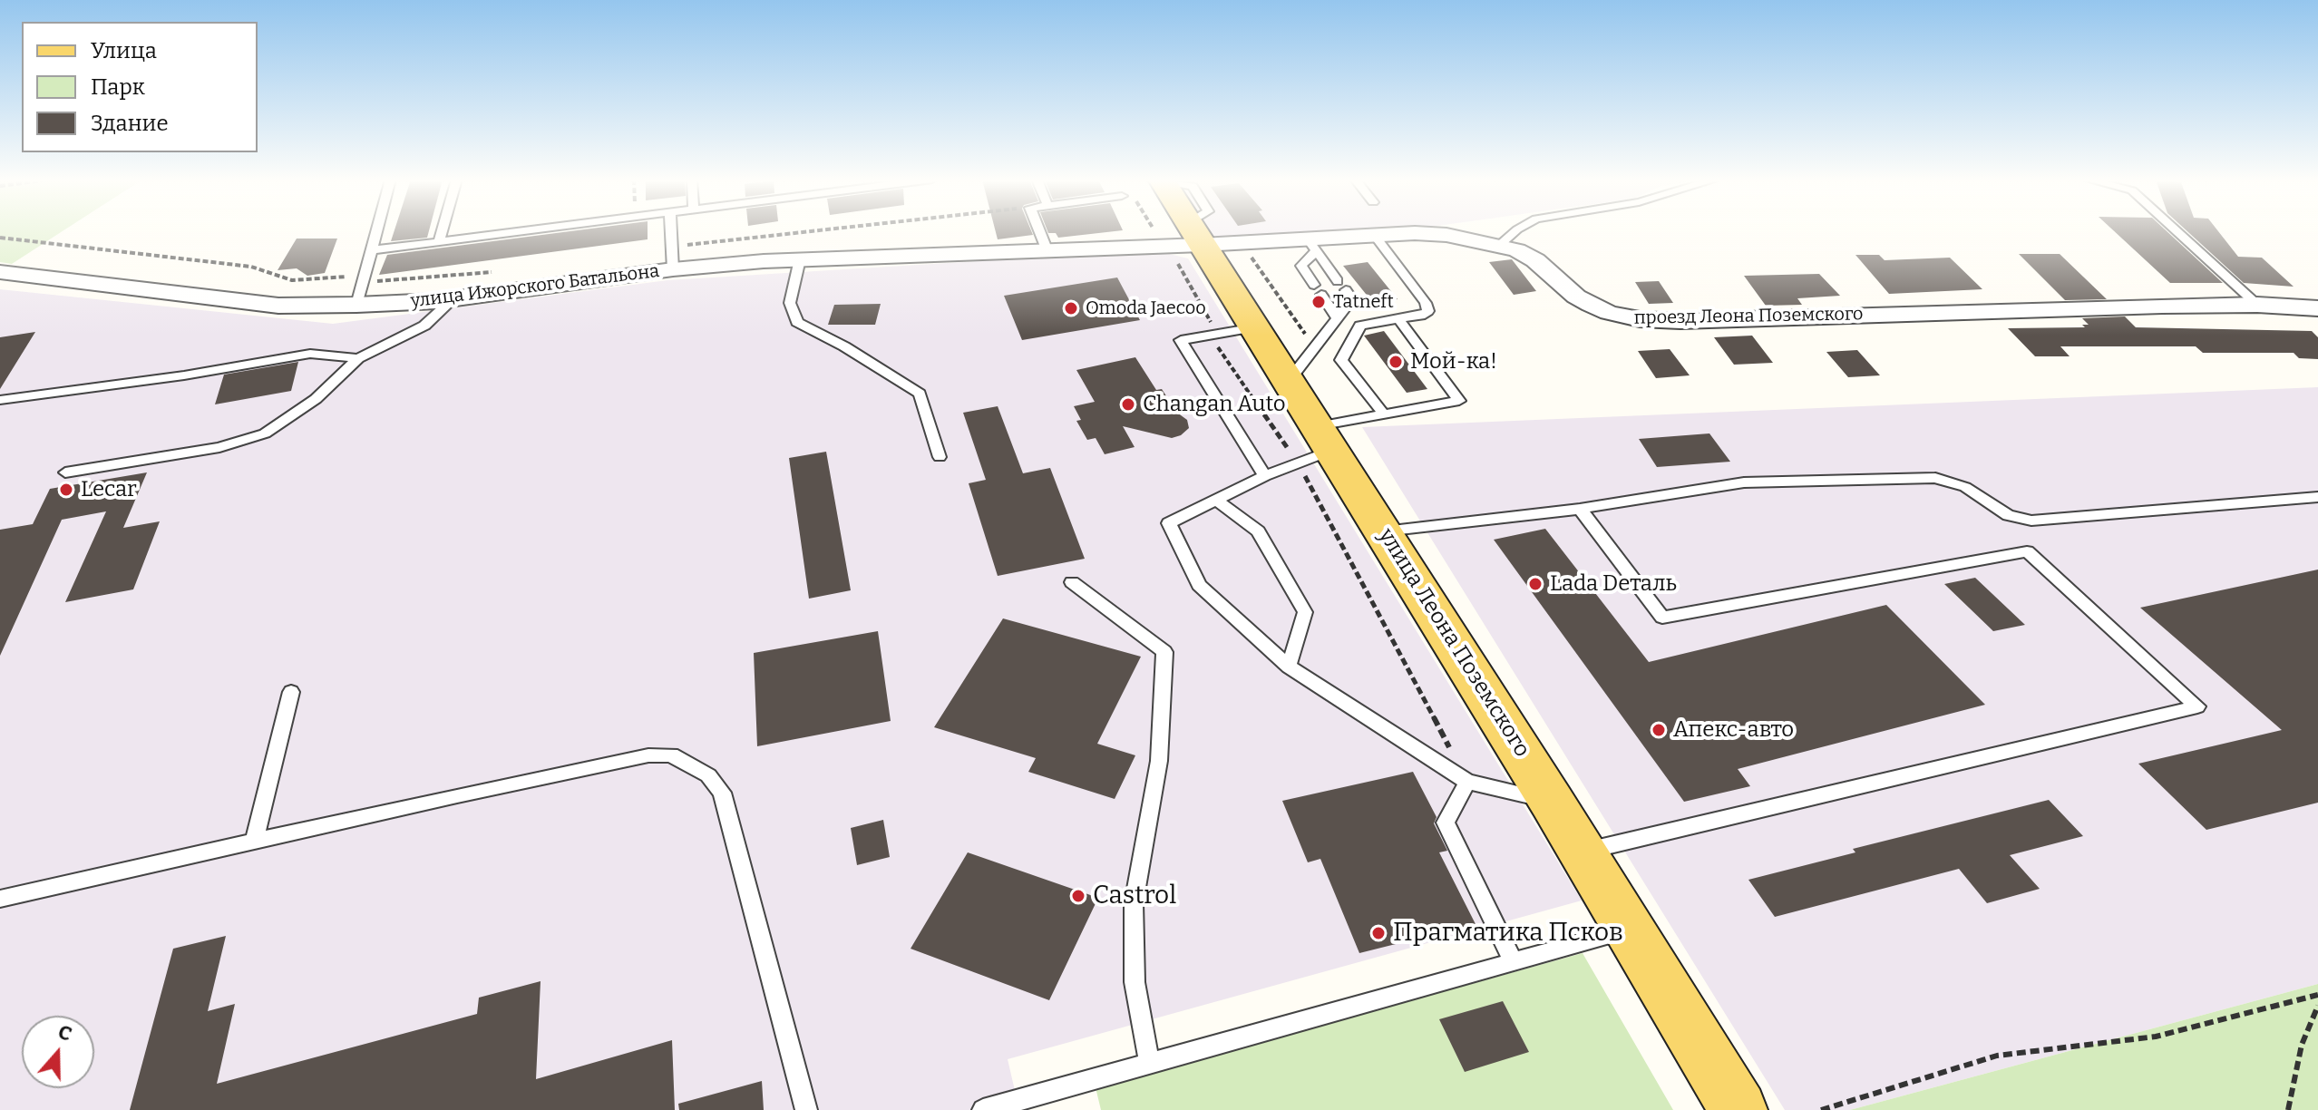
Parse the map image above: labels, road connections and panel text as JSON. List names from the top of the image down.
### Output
{
  "streets": {
    "main road": ["улица Леона Поземского"],
    "street": ["улица Ижорского Батальона", "проезд Леона Поземского"]
  },
  "crossings": [
    ["улица Ижорского Батальона", "проезд Леона Поземского"],
    ["улица Ижорского Батальона", "улица Леона Поземского"],
    ["проезд Леона Поземского", "улица Леона Поземского"]
  ],
  "places": [
    "Tatneft",
    "Omoda Jaecoo",
    "Мой-ка!",
    "Changan Auto",
    "Lecar",
    "Lada Dеталь",
    "Апекс-авто",
    "Castrol",
    "Прагматика Псков"
  ],
  "legend": ["Улица", "Парк", "Здание"],
  "north": "top"
}
